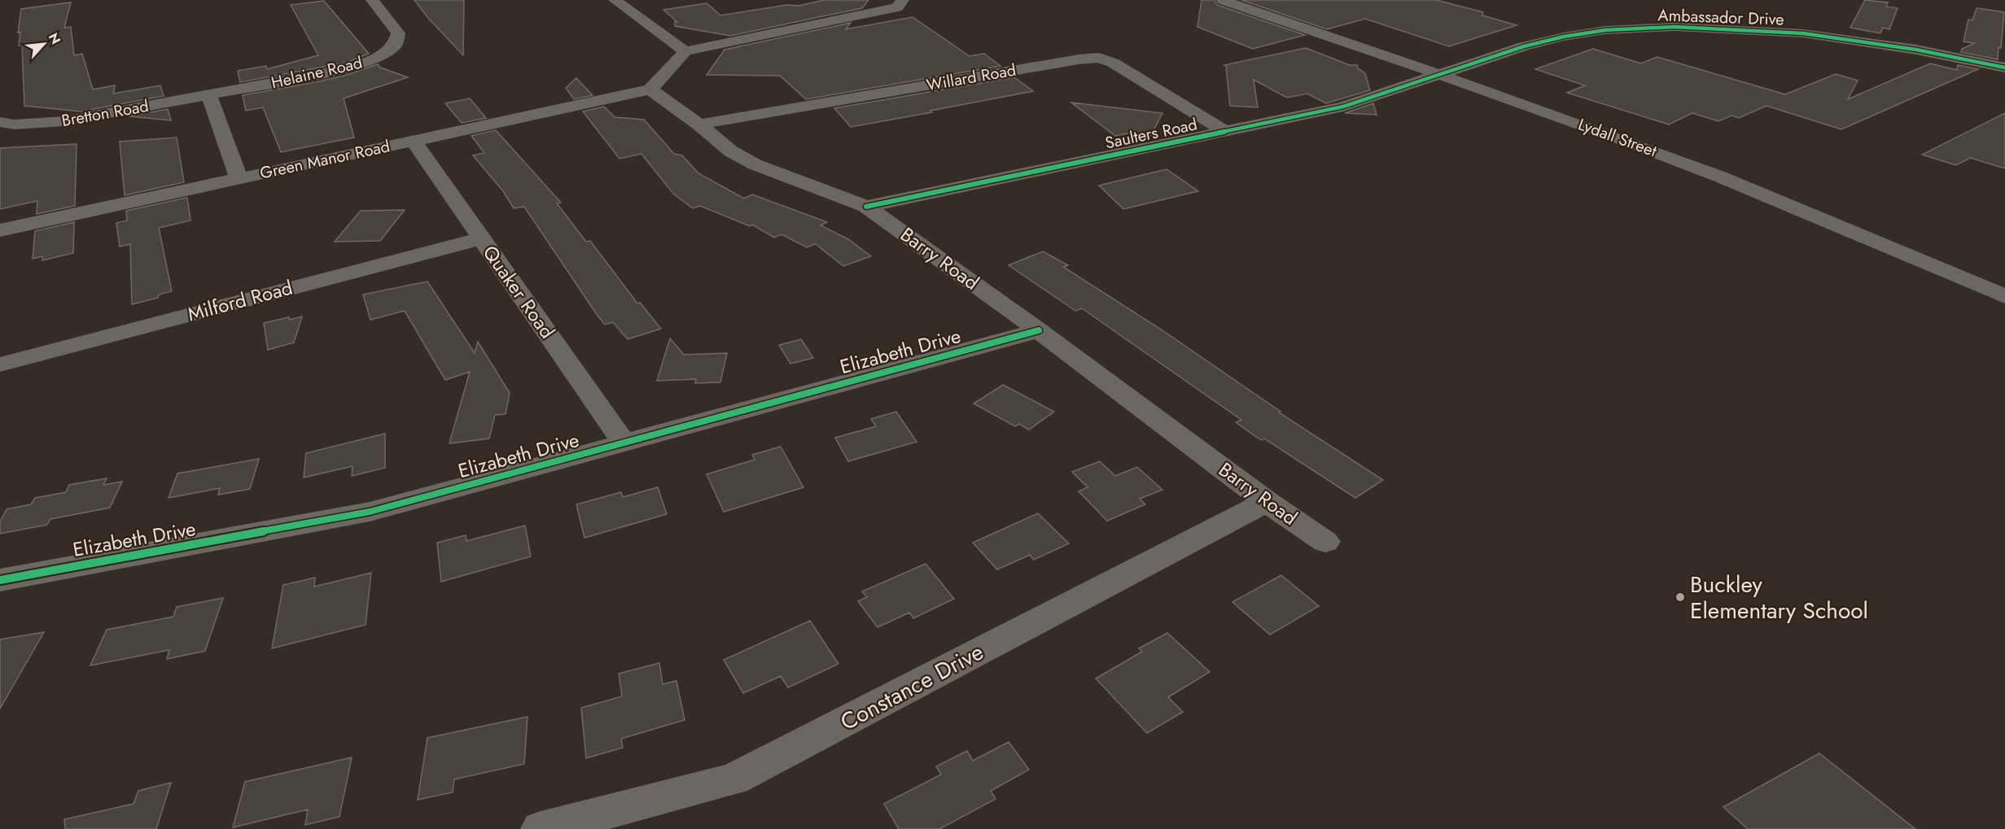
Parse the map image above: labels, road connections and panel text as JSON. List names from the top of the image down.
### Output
{
  "streets": {
    "street": [
      "Ambassador Drive",
      "Helaine Road",
      "Willard Road",
      "Bretton Road",
      "Saulters Road",
      "Lydall Street",
      "Green Manor Road",
      "Barry Road",
      "Quaker Road",
      "Milford Road",
      "Elizabeth Drive",
      "Constance Drive"
    ]
  },
  "crossings": [
    ["Ambassador Drive", "Saulters Road"],
    ["Ambassador Drive", "Lydall Street"],
    ["Helaine Road", "Bretton Road"],
    ["Willard Road", "Saulters Road"],
    ["Willard Road", "Barry Road"],
    ["Saulters Road", "Lydall Street"],
    ["Saulters Road", "Barry Road"],
    ["Green Manor Road", "Barry Road"],
    ["Green Manor Road", "Quaker Road"],
    ["Barry Road", "Elizabeth Drive"],
    ["Barry Road", "Constance Drive"],
    ["Quaker Road", "Milford Road"],
    ["Quaker Road", "Elizabeth Drive"]
  ],
  "places": ["Buckley Elementary School"],
  "north": "top right"
}
